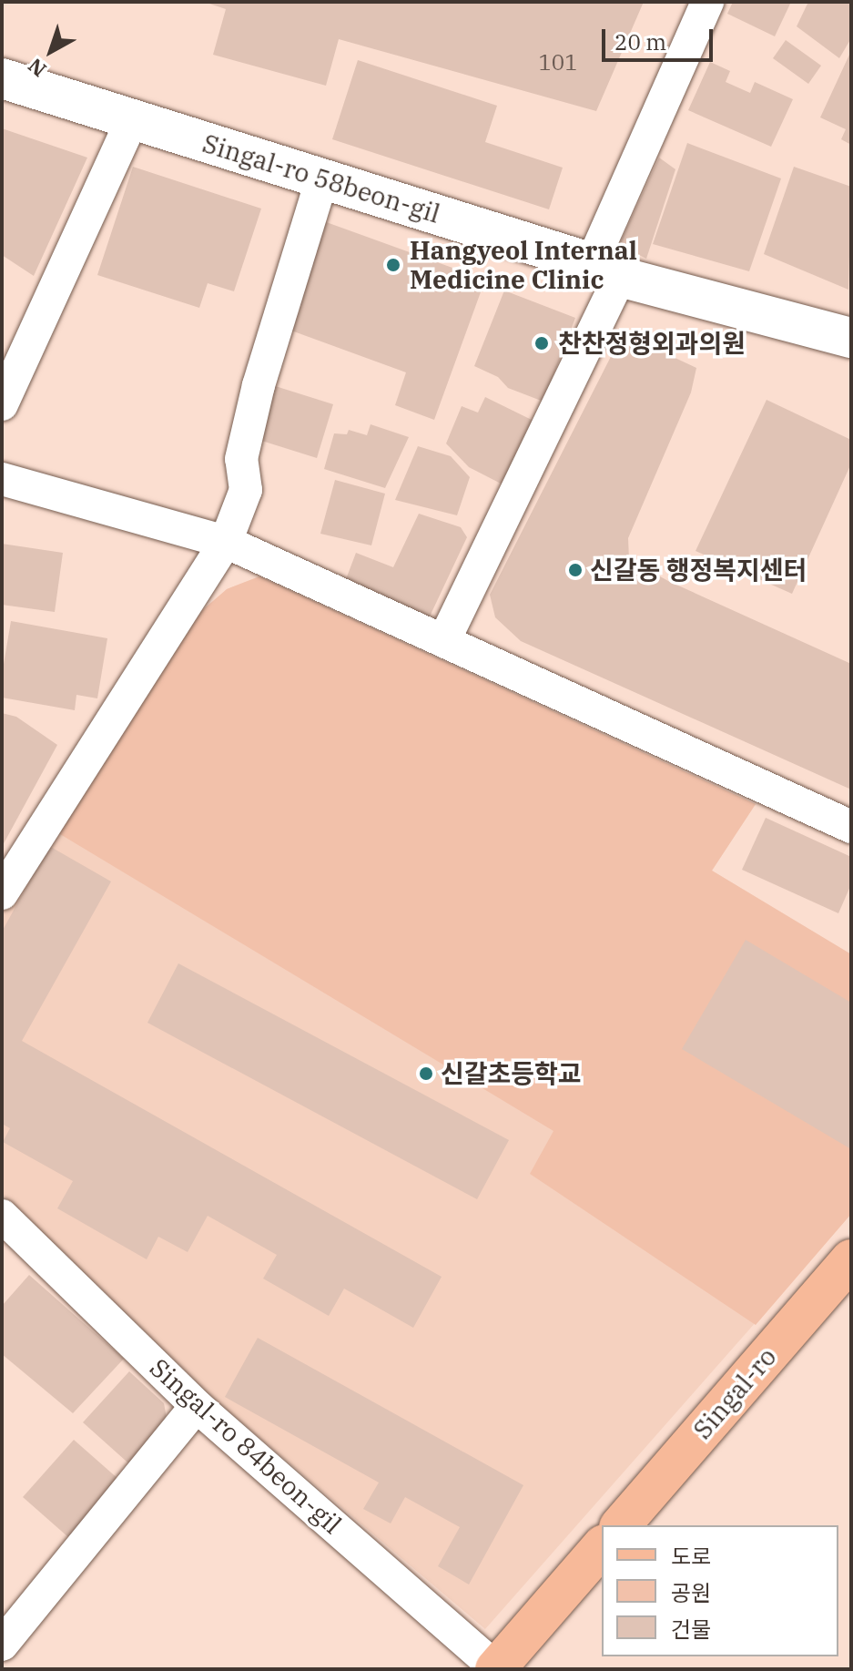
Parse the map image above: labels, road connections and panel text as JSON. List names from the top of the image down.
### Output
{
  "streets": {
    "main road": ["Singal-ro"],
    "street": ["Singal-ro 58beon-gil", "Singal-ro 84beon-gil"]
  },
  "places": [
    "Hangyeol Internal Medicine Clinic",
    "찬찬정형외과의원",
    "신갈동 행정복지센터",
    "신갈초등학교"
  ],
  "house_numbers": ["101"],
  "legend": ["도로", "공원", "건물"],
  "scale_bar": "20 m",
  "north": "bottom left"
}
